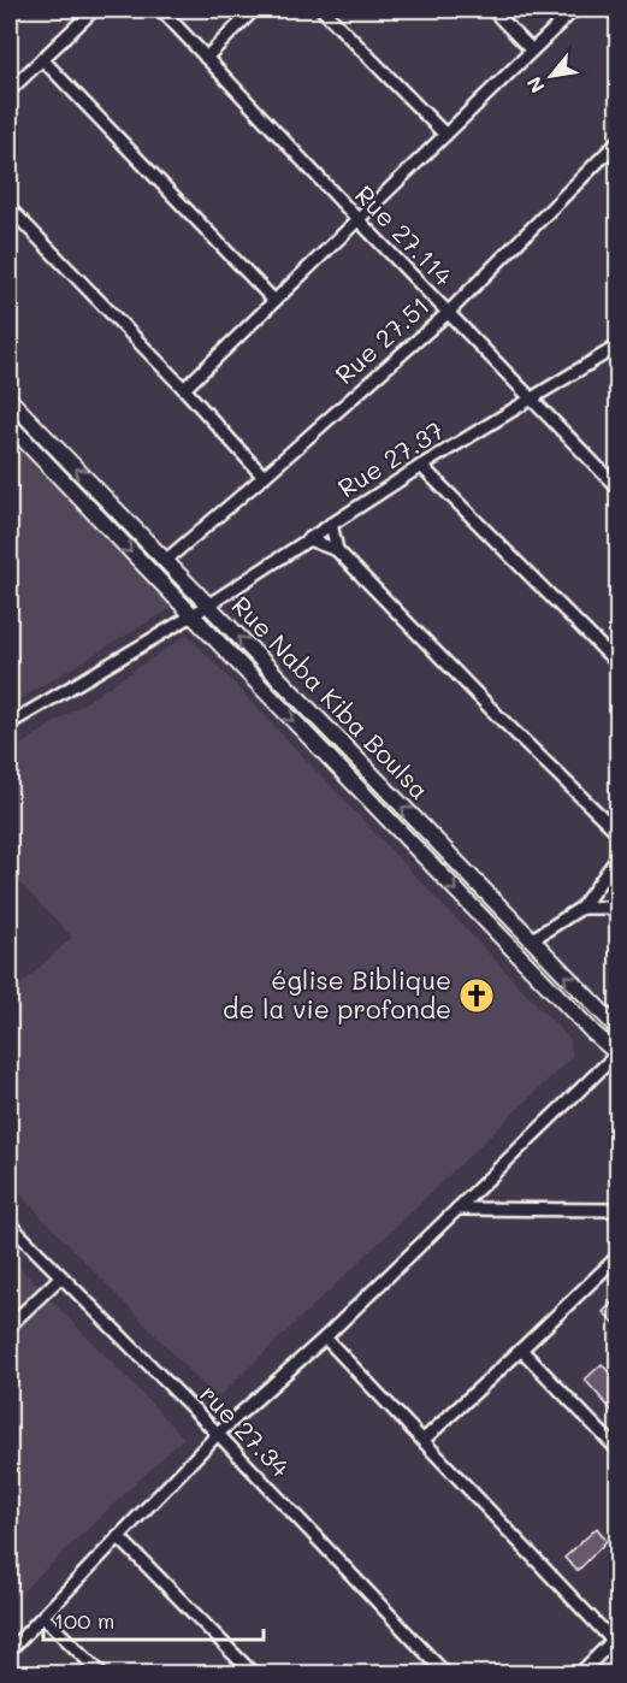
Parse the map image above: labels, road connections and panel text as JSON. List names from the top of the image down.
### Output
{
  "streets": {
    "street": [
      "Rue 27.114",
      "Rue 27.51",
      "Rue 27.37",
      "Rue Naba Kiba Boulsa",
      "rue 27.34"
    ]
  },
  "crossings": [
    ["Rue 27.114", "Rue 27.51"],
    ["Rue 27.114", "Rue 27.37"],
    ["Rue 27.51", "Rue Naba Kiba Boulsa"],
    ["Rue 27.37", "Rue Naba Kiba Boulsa"]
  ],
  "places": {
    "church": ["église Biblique de la vie profonde"]
  },
  "scale_bar": "100 m",
  "north": "bottom left"
}
